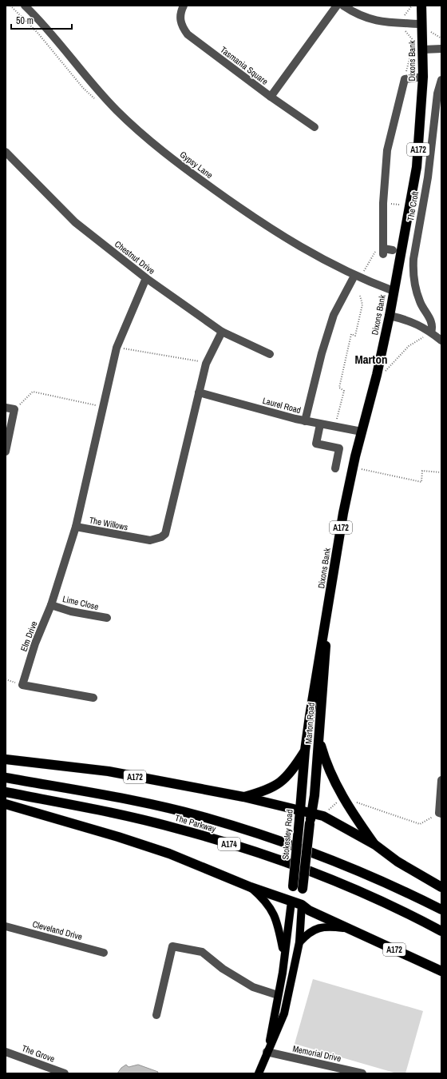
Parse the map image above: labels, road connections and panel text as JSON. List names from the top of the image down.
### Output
{
  "streets": {
    "highway": [
      "Dixons Bank",
      "A172",
      "Marton Road",
      "The Parkway",
      "Stokesley Road",
      "A174"
    ],
    "street": [
      "Tasmania Square",
      "Gypsy Lane",
      "The Croft",
      "Chestnut Drive",
      "Laurel Road",
      "The Willows",
      "Lime Close",
      "Elm Drive",
      "Cleveland Drive",
      "The Grove",
      "Memorial Drive"
    ]
  },
  "crossings": [
    ["Dixons Bank", "Gypsy Lane"],
    ["Dixons Bank", "Laurel Road"],
    ["Dixons Bank", "Marton Road"],
    ["Dixons Bank", "Stokesley Road"],
    ["A172", "Marton Road"],
    ["A172", "Stokesley Road"],
    ["Chestnut Drive", "The Willows"],
    ["Laurel Road", "The Willows"],
    ["The Willows", "Elm Drive"],
    ["Lime Close", "Elm Drive"],
    ["Marton Road", "Stokesley Road"],
    ["Stokesley Road", "Memorial Drive"]
  ],
  "districts": ["Marton"],
  "scale_bar": "50 m"
}
